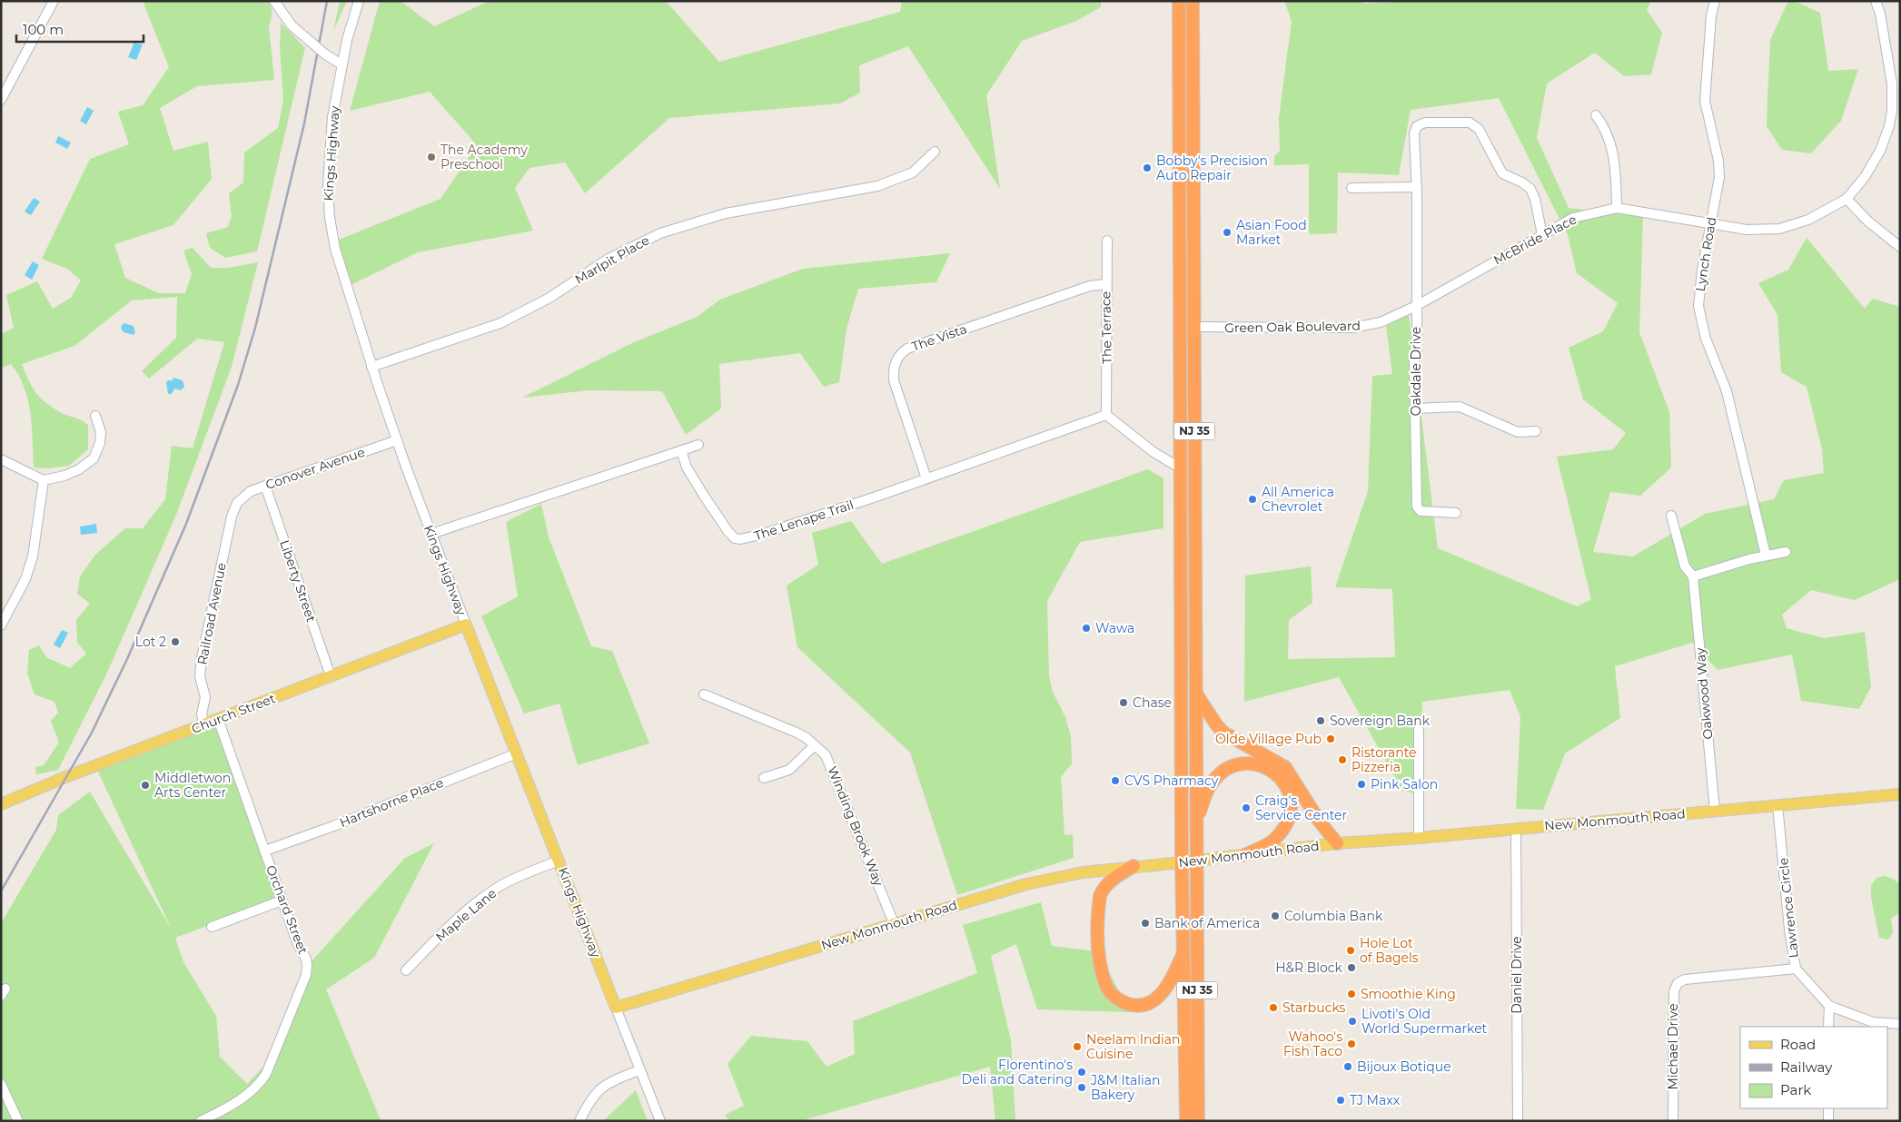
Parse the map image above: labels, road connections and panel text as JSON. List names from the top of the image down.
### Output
{
  "streets": {
    "highway": ["NJ 35"],
    "main road": ["Kings Highway", "Church Street", "New Monmouth Road"],
    "street": [
      "McBride Place",
      "Lynch Road",
      "Marlpit Place",
      "Green Oak Boulevard",
      "The Terrace",
      "The Vista",
      "Oakdale Drive",
      "Conover Avenue",
      "The Lenape Trail",
      "Liberty Street",
      "Railroad Avenue",
      "Oakwood Way",
      "Hartshorne Place",
      "Winding Brook Way",
      "Lawrence Circle",
      "Orchard Street",
      "Maple Lane",
      "Daniel Drive",
      "Michael Drive"
    ]
  },
  "crossings": [
    ["Kings Highway", "Marlpit Place"],
    ["Kings Highway", "Conover Avenue"],
    ["Kings Highway", "Church Street"],
    ["Kings Highway", "Hartshorne Place"],
    ["Kings Highway", "New Monmouth Road"],
    ["Kings Highway", "Maple Lane"],
    ["McBride Place", "Lynch Road"],
    ["McBride Place", "Green Oak Boulevard"],
    ["McBride Place", "Oakdale Drive"],
    ["Green Oak Boulevard", "Oakdale Drive"],
    ["Green Oak Boulevard", "NJ 35"],
    ["The Terrace", "The Vista"],
    ["The Terrace", "The Lenape Trail"],
    ["The Vista", "The Lenape Trail"],
    ["NJ 35", "New Monmouth Road"],
    ["Conover Avenue", "Liberty Street"],
    ["Conover Avenue", "Railroad Avenue"],
    ["Liberty Street", "Church Street"],
    ["Railroad Avenue", "Church Street"],
    ["Oakwood Way", "New Monmouth Road"],
    ["Church Street", "Orchard Street"],
    ["Hartshorne Place", "Orchard Street"],
    ["New Monmouth Road", "Winding Brook Way"],
    ["New Monmouth Road", "Lawrence Circle"],
    ["New Monmouth Road", "Daniel Drive"],
    ["Lawrence Circle", "Michael Drive"]
  ],
  "places": [
    "The Academy Preschool",
    "Bobby's Precision Auto Repair",
    "Asian Food Market",
    "All America Chevrolet",
    "Wawa",
    "Lot 2",
    "Chase",
    "Sovereign Bank",
    "Olde Village Pub",
    "Ristorante Pizzeria",
    "CVS Pharmacy",
    "Pink Salon",
    "Middletwon Arts Center",
    "Craig's Service Center",
    "Columbia Bank",
    "Bank of America",
    "Hole Lot of Bagels",
    "H&R Block",
    "Smoothie King",
    "Starbucks",
    "Livoti's Old World Supermarket",
    "Wahoo's Fish Taco",
    "Neelam Indian Cuisine",
    "Bijoux Botique",
    "Florentino's Deli and Catering",
    "J&M Italian Bakery",
    "TJ Maxx"
  ],
  "legend": ["Road", "Railway", "Park"],
  "scale_bar": "100 m"
}
